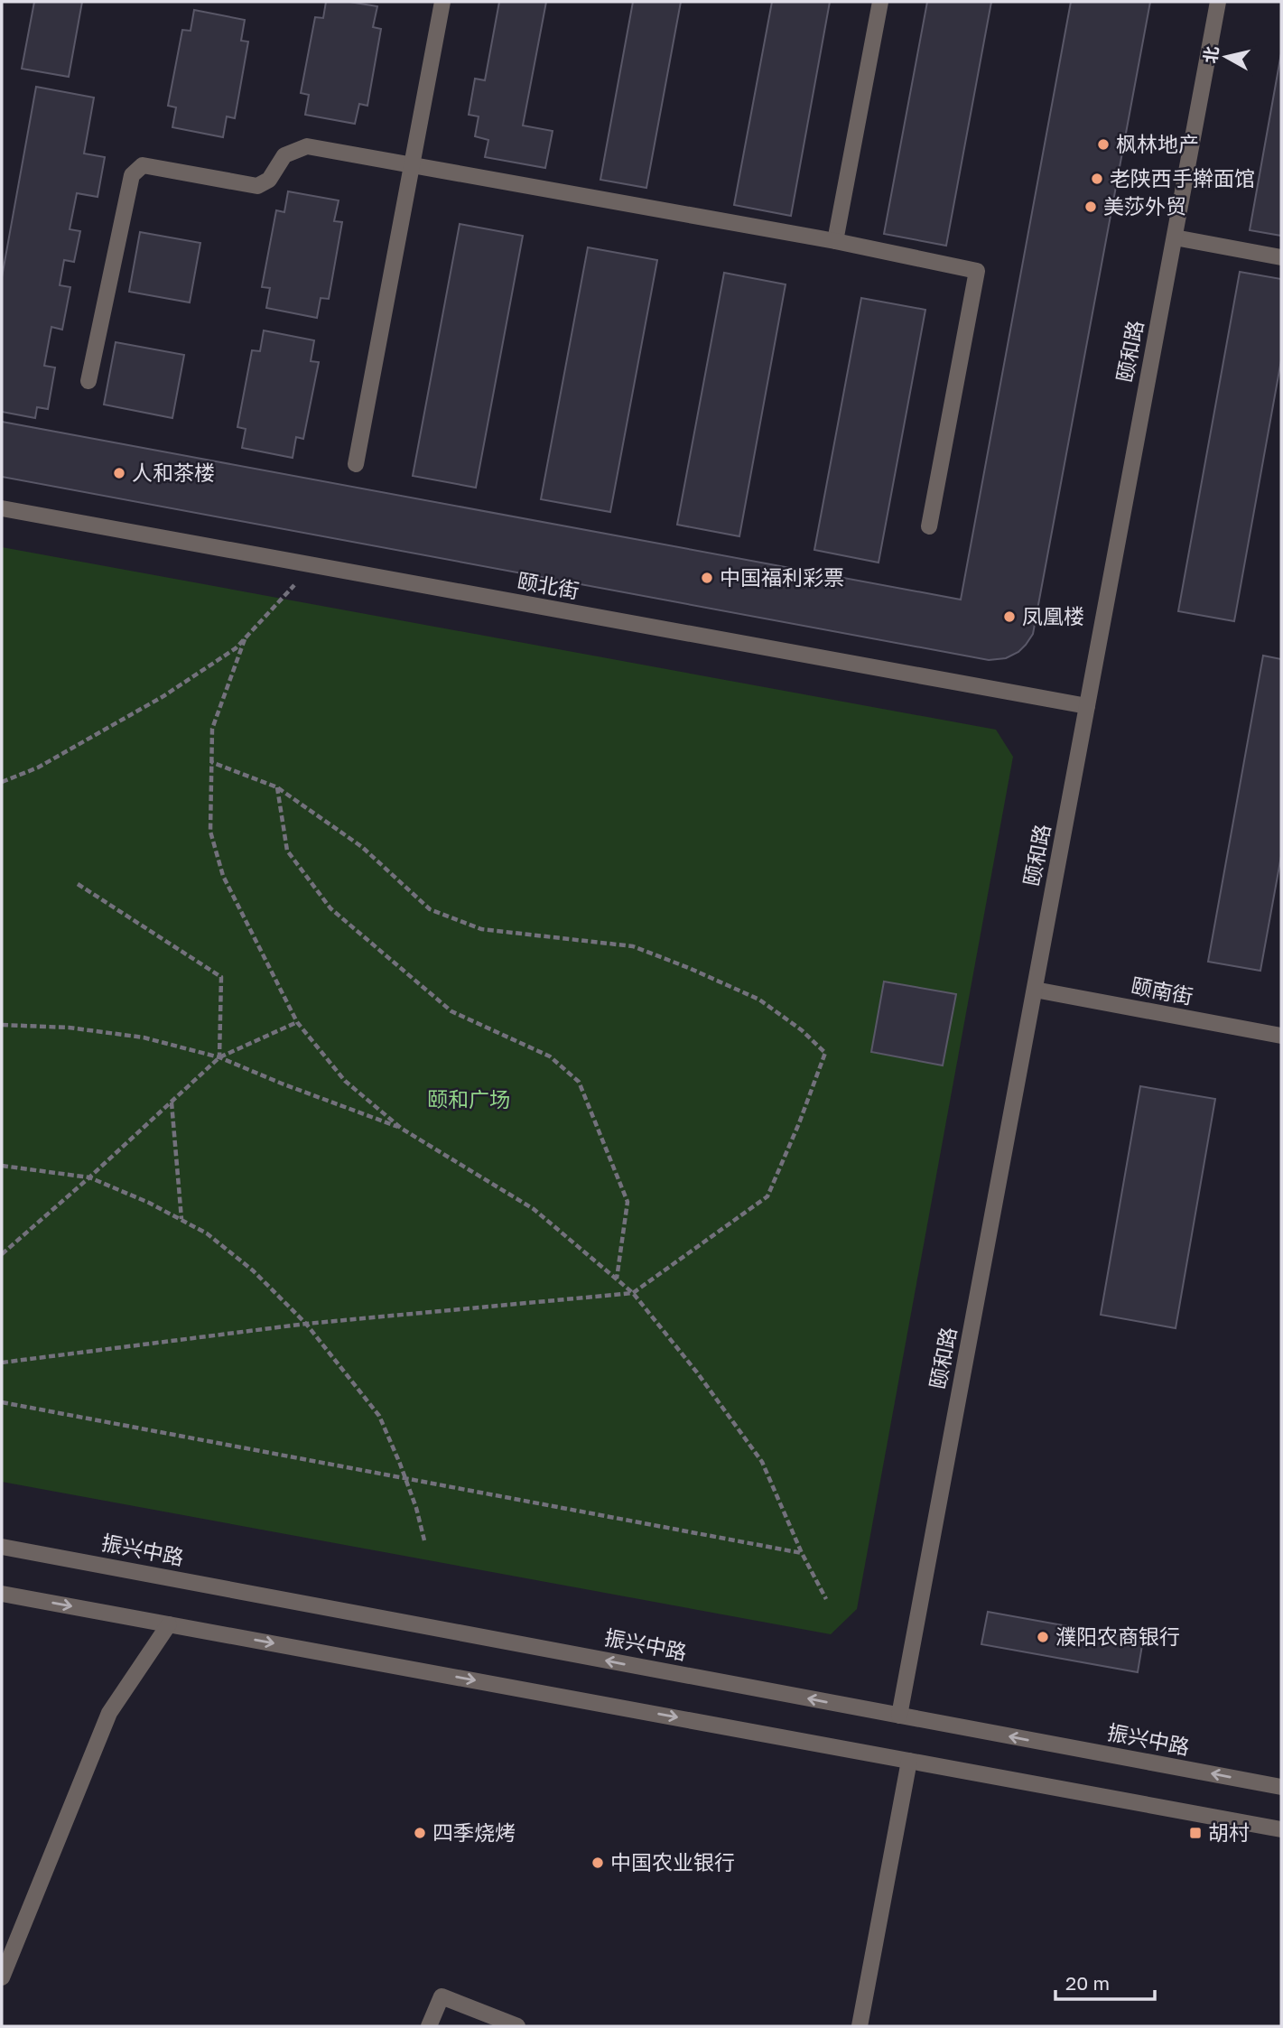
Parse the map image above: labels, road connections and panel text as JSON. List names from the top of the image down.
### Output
{
  "streets": {
    "street": [
      "颐和路",
      "颐北街",
      "颐南街",
      "振兴中路"
    ]
  },
  "crossings": [
    ["颐和路", "颐北街"],
    ["颐和路", "颐南街"],
    ["颐和路", "振兴中路"]
  ],
  "parks": ["颐和广场"],
  "places": {
    "other": [
      "枫林地产",
      "老陕西手擀面馆",
      "美莎外贸",
      "人和茶楼",
      "中国福利彩票",
      "凤凰楼",
      "濮阳农商银行",
      "四季烧烤",
      "中国农业银行"
    ],
    "transit": ["胡村"]
  },
  "scale_bar": "20 m",
  "north": "left"
}
